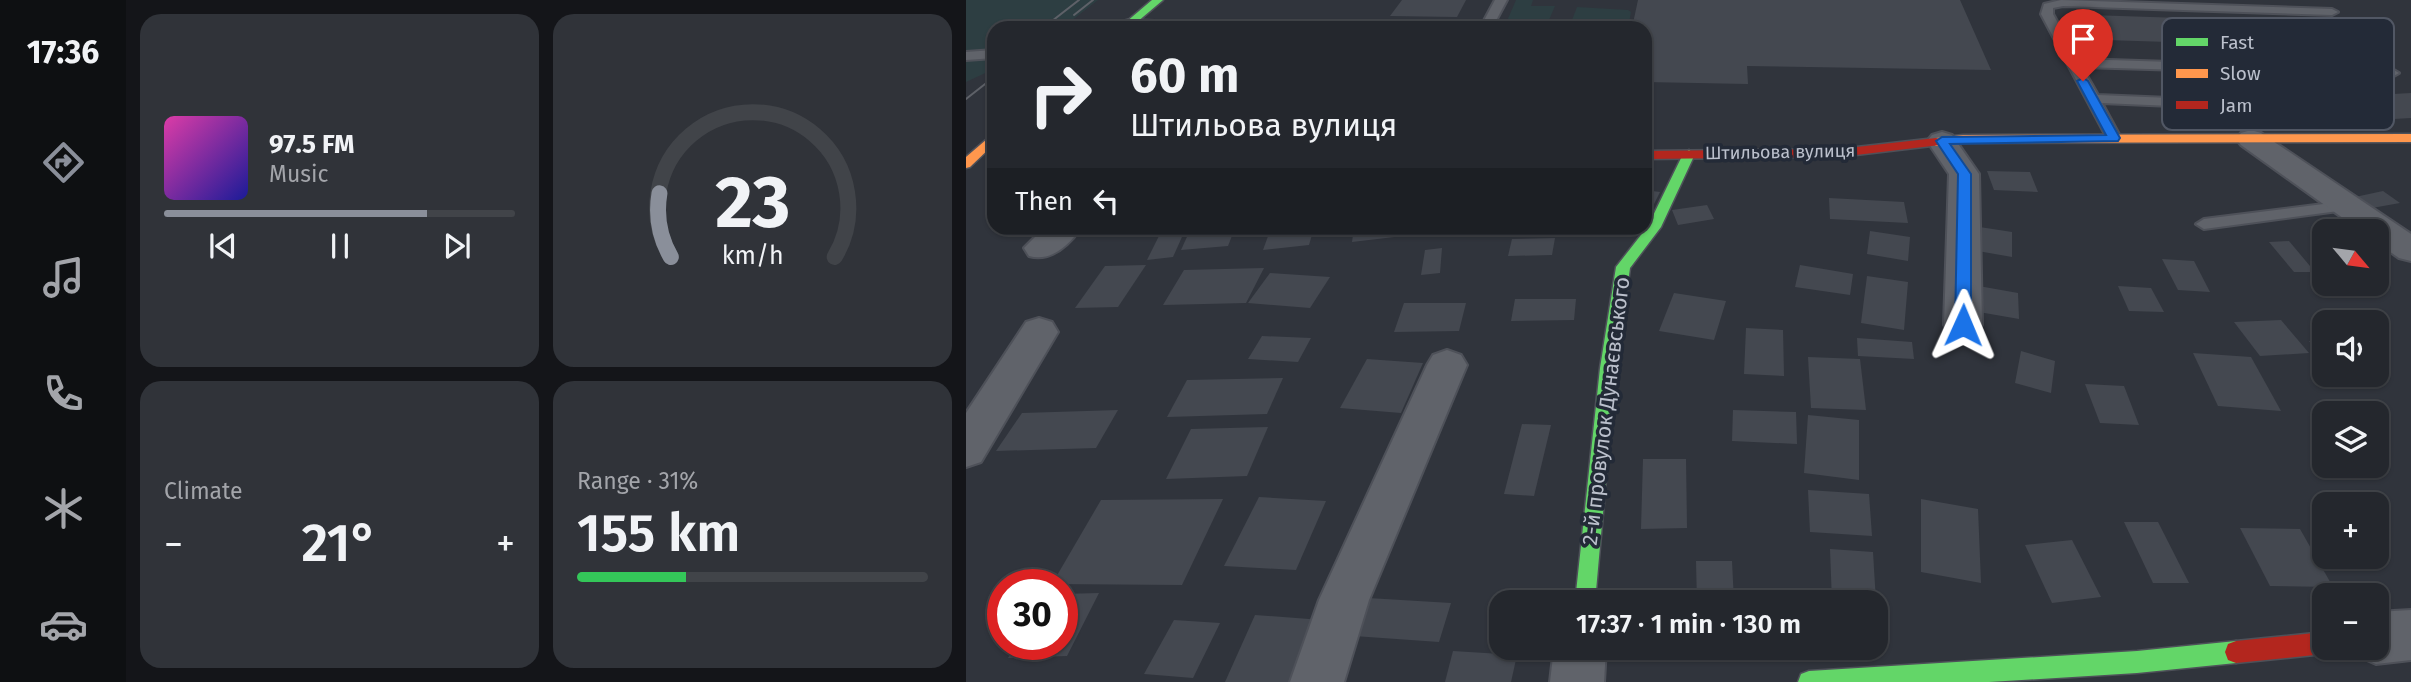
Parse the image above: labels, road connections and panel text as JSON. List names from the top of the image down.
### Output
{
  "streets": {
    "street": ["Штильова вулиця", "2-й провулок Дунаєвського"]
  },
  "crossings": [
    ["Штильова вулиця", "2-й провулок Дунаєвського"]
  ],
  "legend": ["Fast", "Slow", "Jam"],
  "north": "bottom right",
  "page": {
    "tabs": "17:36",
    "turn": ["60 m", "Штильова вулиця"],
    "song": ["97.5 FM", "Music"],
    "then": "Then",
    "map_buttons": ["+", "−"],
    "tile": [
      "Climate",
      ["Range · 31%", "155 km"]
    ],
    "heat": ["−", "21°", "+"],
    "limit": "30",
    "trip": "17:37 · 1 min · 130 m",
    "gauge": ["23", "km/h"]
  }
}
